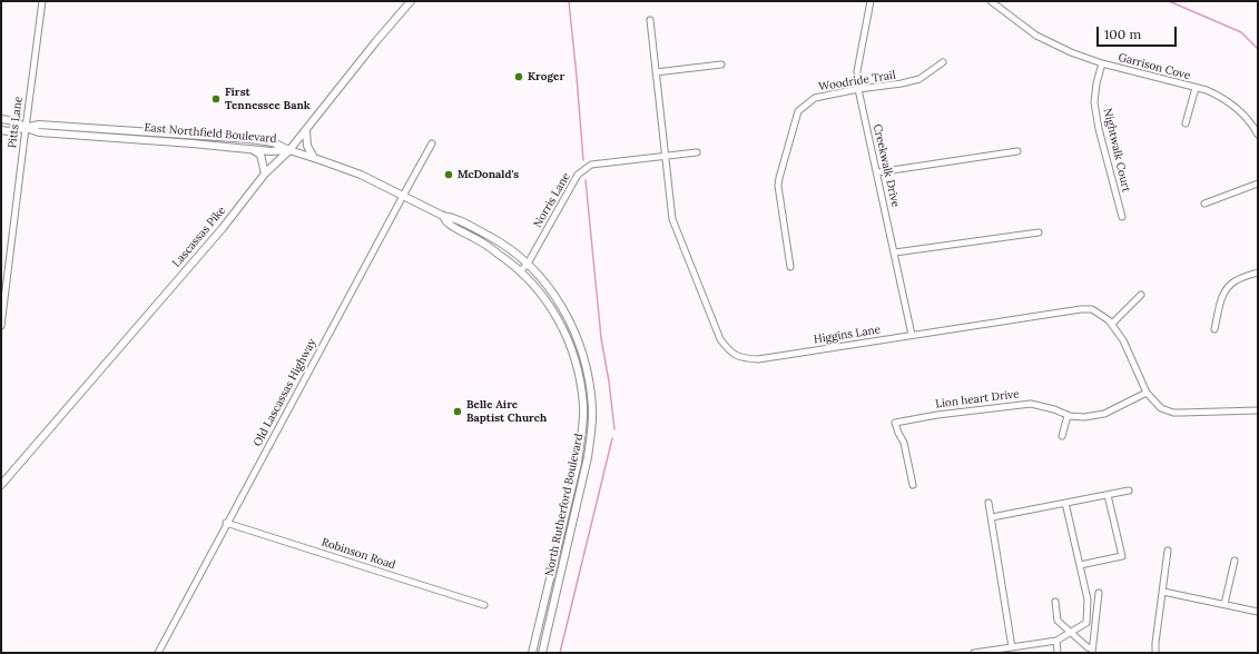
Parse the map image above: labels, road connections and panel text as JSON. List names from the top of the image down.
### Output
{
  "streets": {
    "main road": ["East Northfield Boulevard", "Lascassas Pike", "North Rutherford Boulevard"],
    "street": [
      "Garrison Cove",
      "Woodride Trail",
      "Pitts Lane",
      "Nightwalk Court",
      "Creekwalk Drive",
      "Norris Lane",
      "Higgins Lane",
      "Old Lascassas Highway",
      "Lion heart Drive",
      "Robinson Road"
    ]
  },
  "crossings": [
    ["Garrison Cove", "Nightwalk Court"],
    ["Woodride Trail", "Creekwalk Drive"],
    ["Pitts Lane", "East Northfield Boulevard"],
    ["East Northfield Boulevard", "Lascassas Pike"],
    ["East Northfield Boulevard", "North Rutherford Boulevard"],
    ["Creekwalk Drive", "Higgins Lane"],
    ["Norris Lane", "Higgins Lane"],
    ["Norris Lane", "North Rutherford Boulevard"],
    ["Lascassas Pike", "North Rutherford Boulevard"],
    ["Higgins Lane", "Lion heart Drive"],
    ["Old Lascassas Highway", "North Rutherford Boulevard"],
    ["Old Lascassas Highway", "Robinson Road"]
  ],
  "places": [
    "Kroger",
    "First Tennessee Bank",
    "McDonald's",
    "Belle Aire Baptist Church"
  ],
  "scale_bar": "100 m"
}
